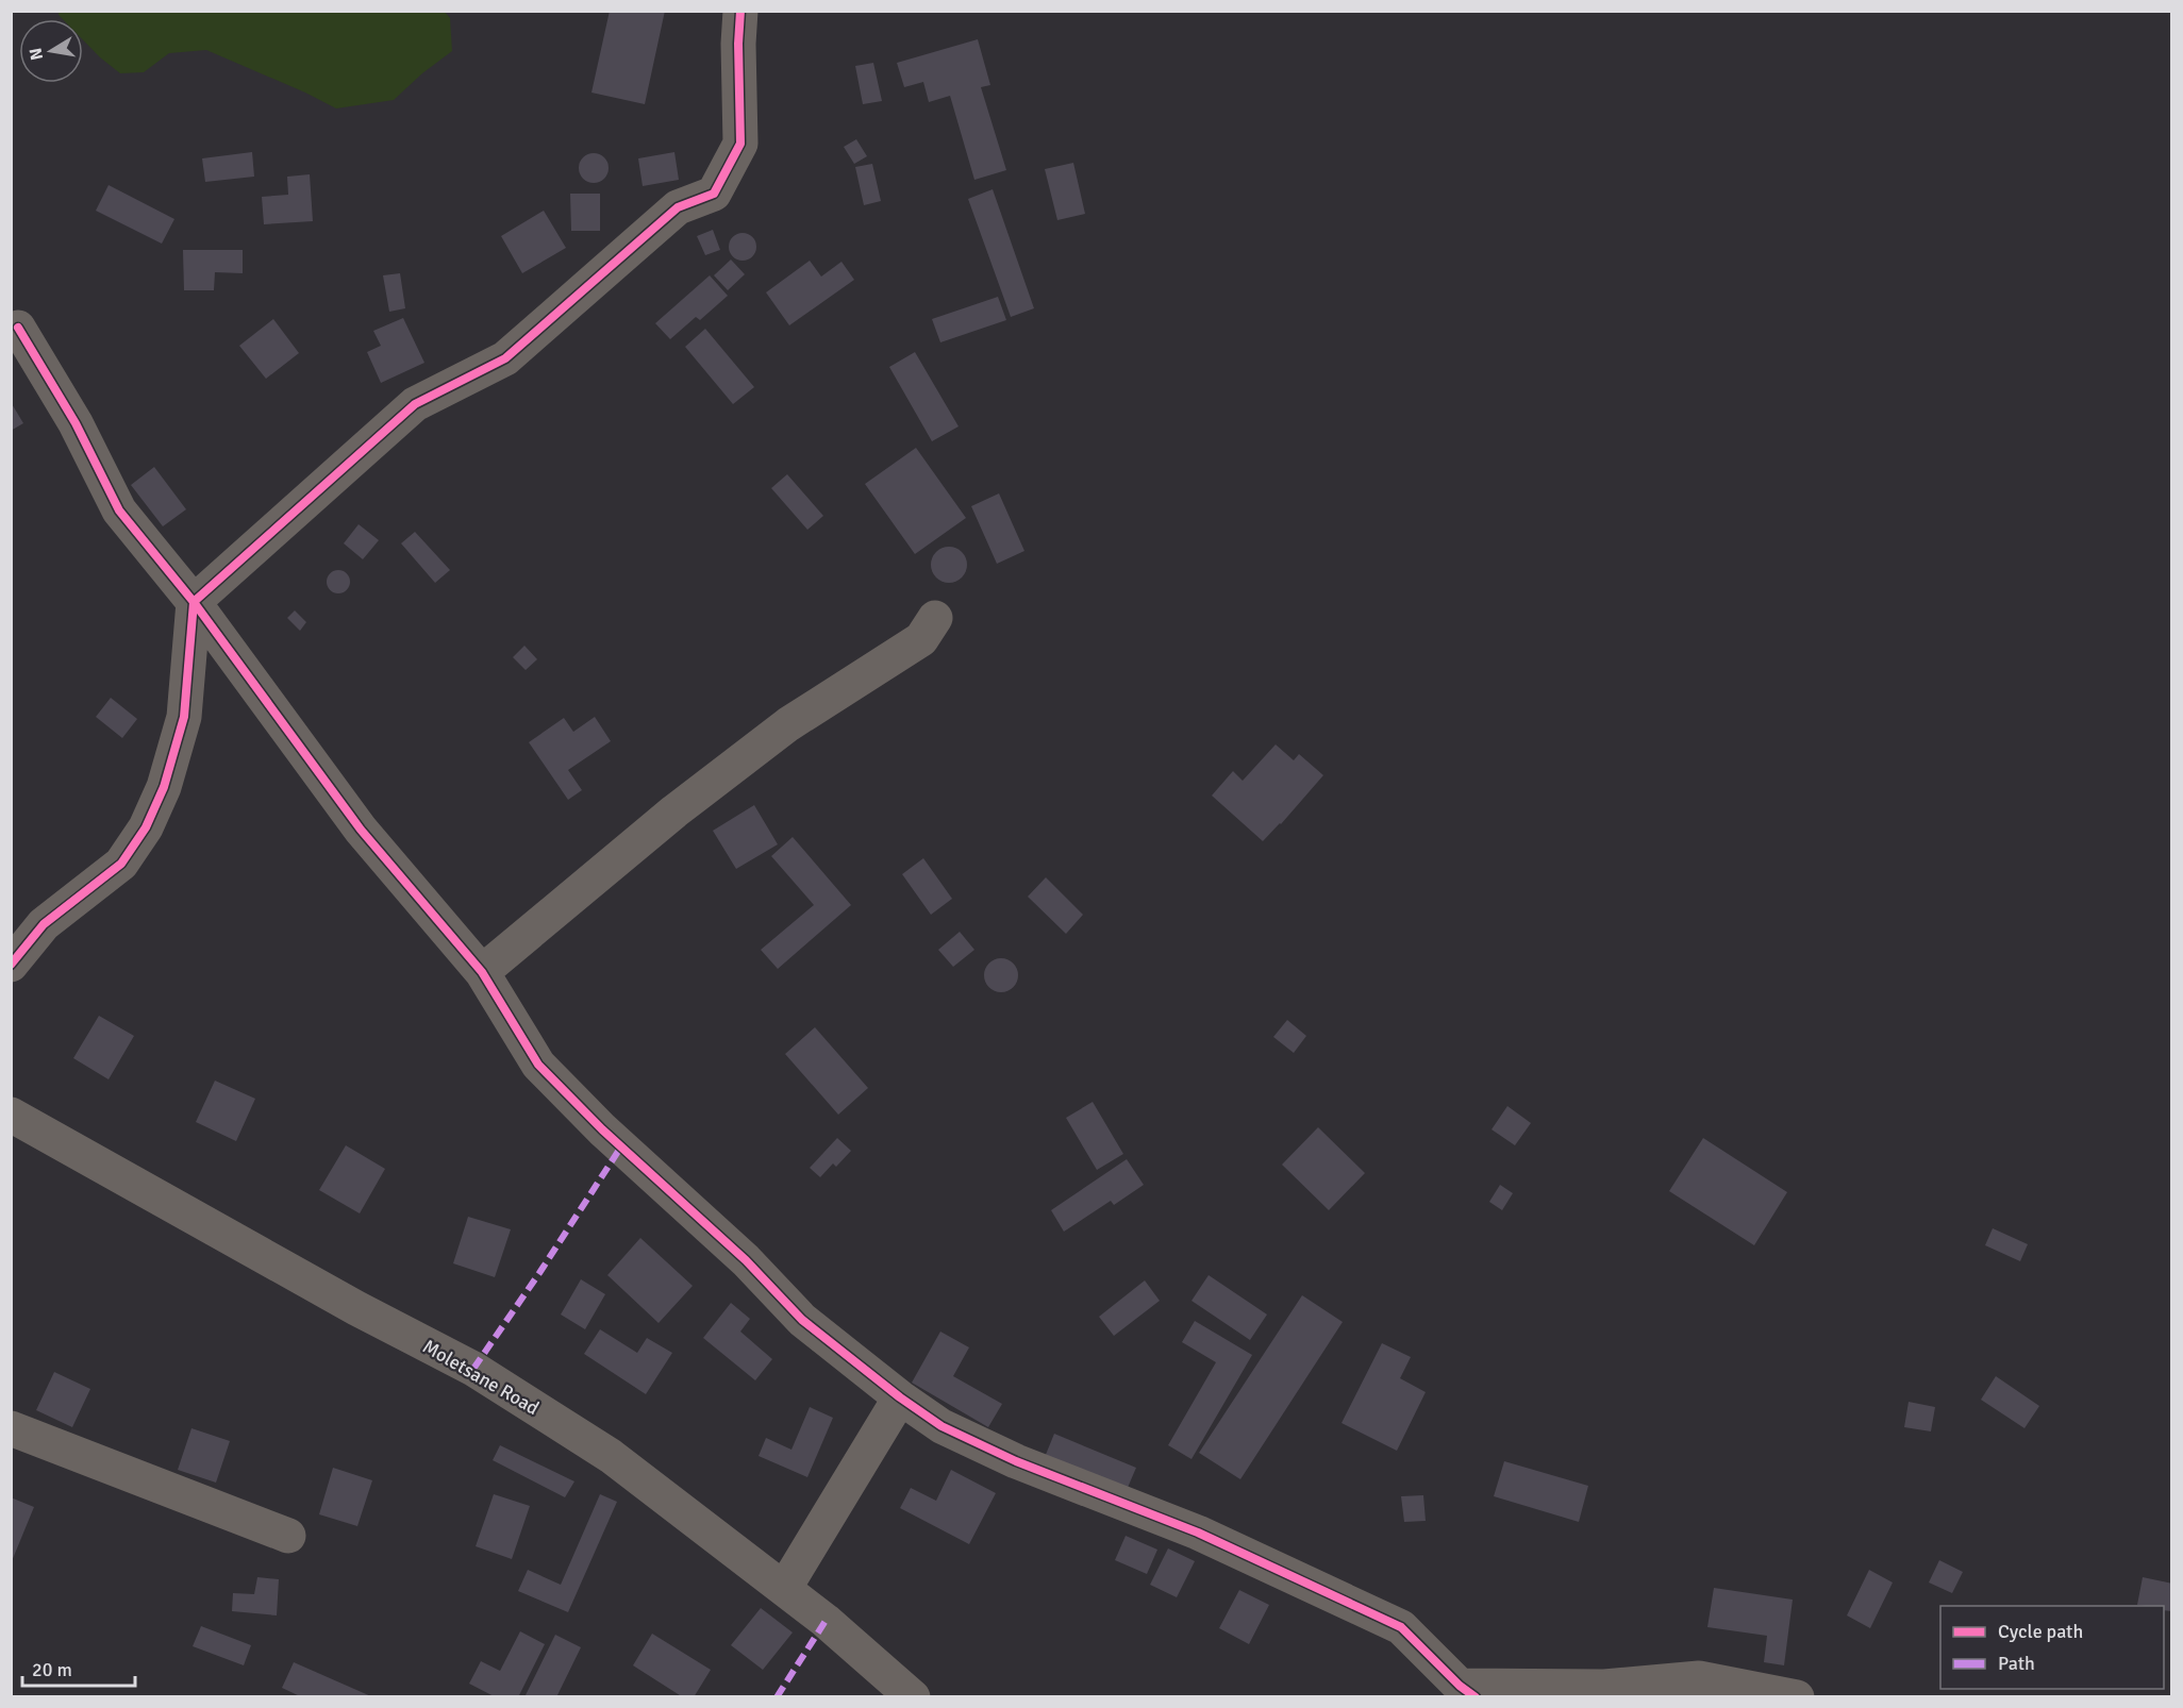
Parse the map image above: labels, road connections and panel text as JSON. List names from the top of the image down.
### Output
{
  "streets": {
    "street": ["Moletsane Road"]
  },
  "legend": ["Cycle path", "Path"],
  "scale_bar": "20 m",
  "north": "left"
}
